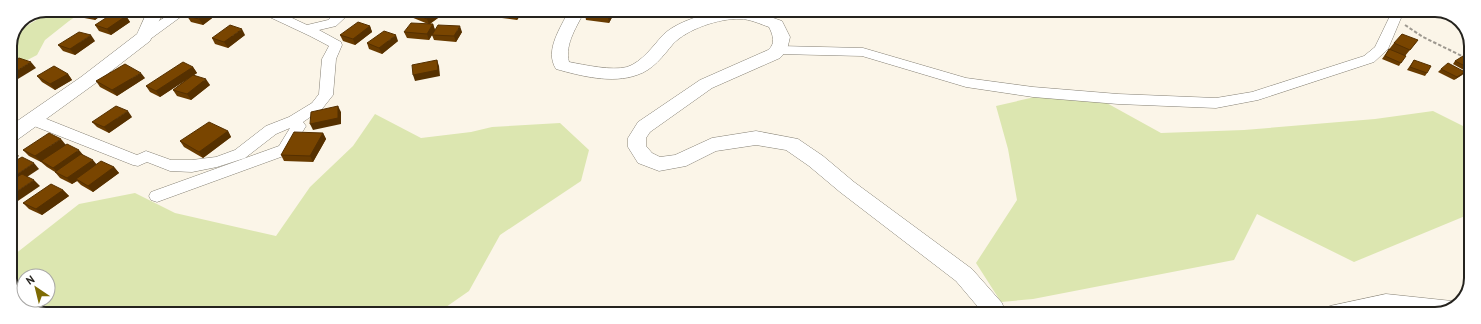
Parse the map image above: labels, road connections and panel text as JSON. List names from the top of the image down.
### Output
{
  "north": "top left"
}
